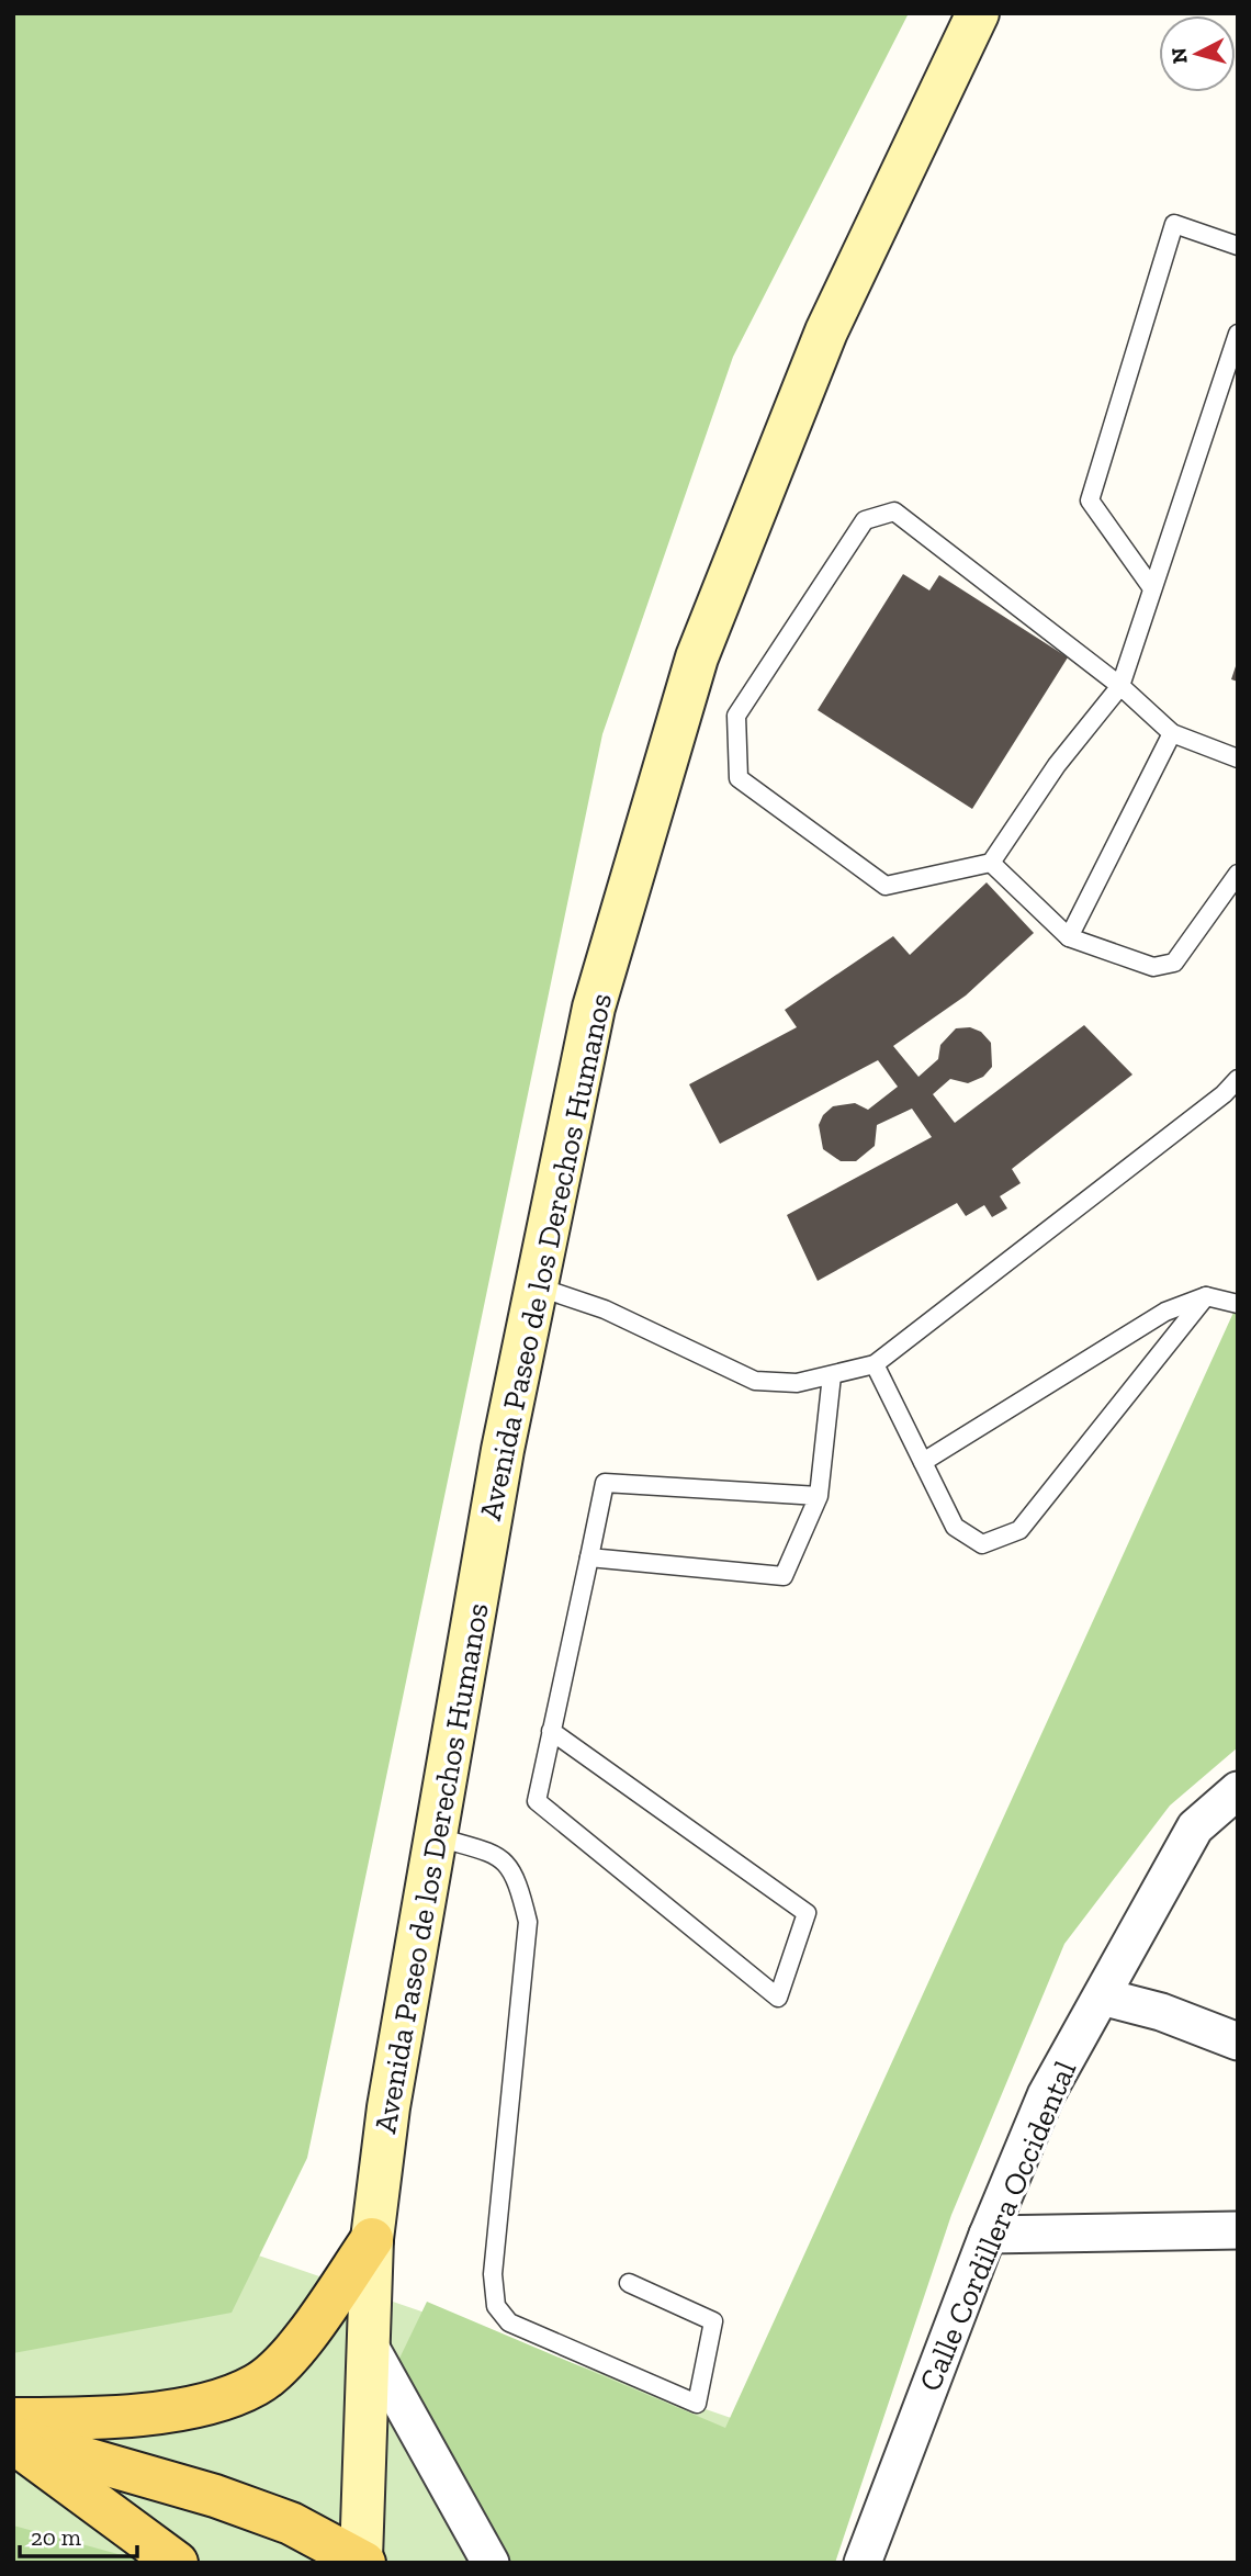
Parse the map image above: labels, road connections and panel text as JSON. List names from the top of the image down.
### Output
{
  "streets": {
    "main road": ["Avenida Paseo de los Derechos Humanos"],
    "street": ["Calle Cordillera Occidental"]
  },
  "scale_bar": "20 m",
  "north": "left"
}
